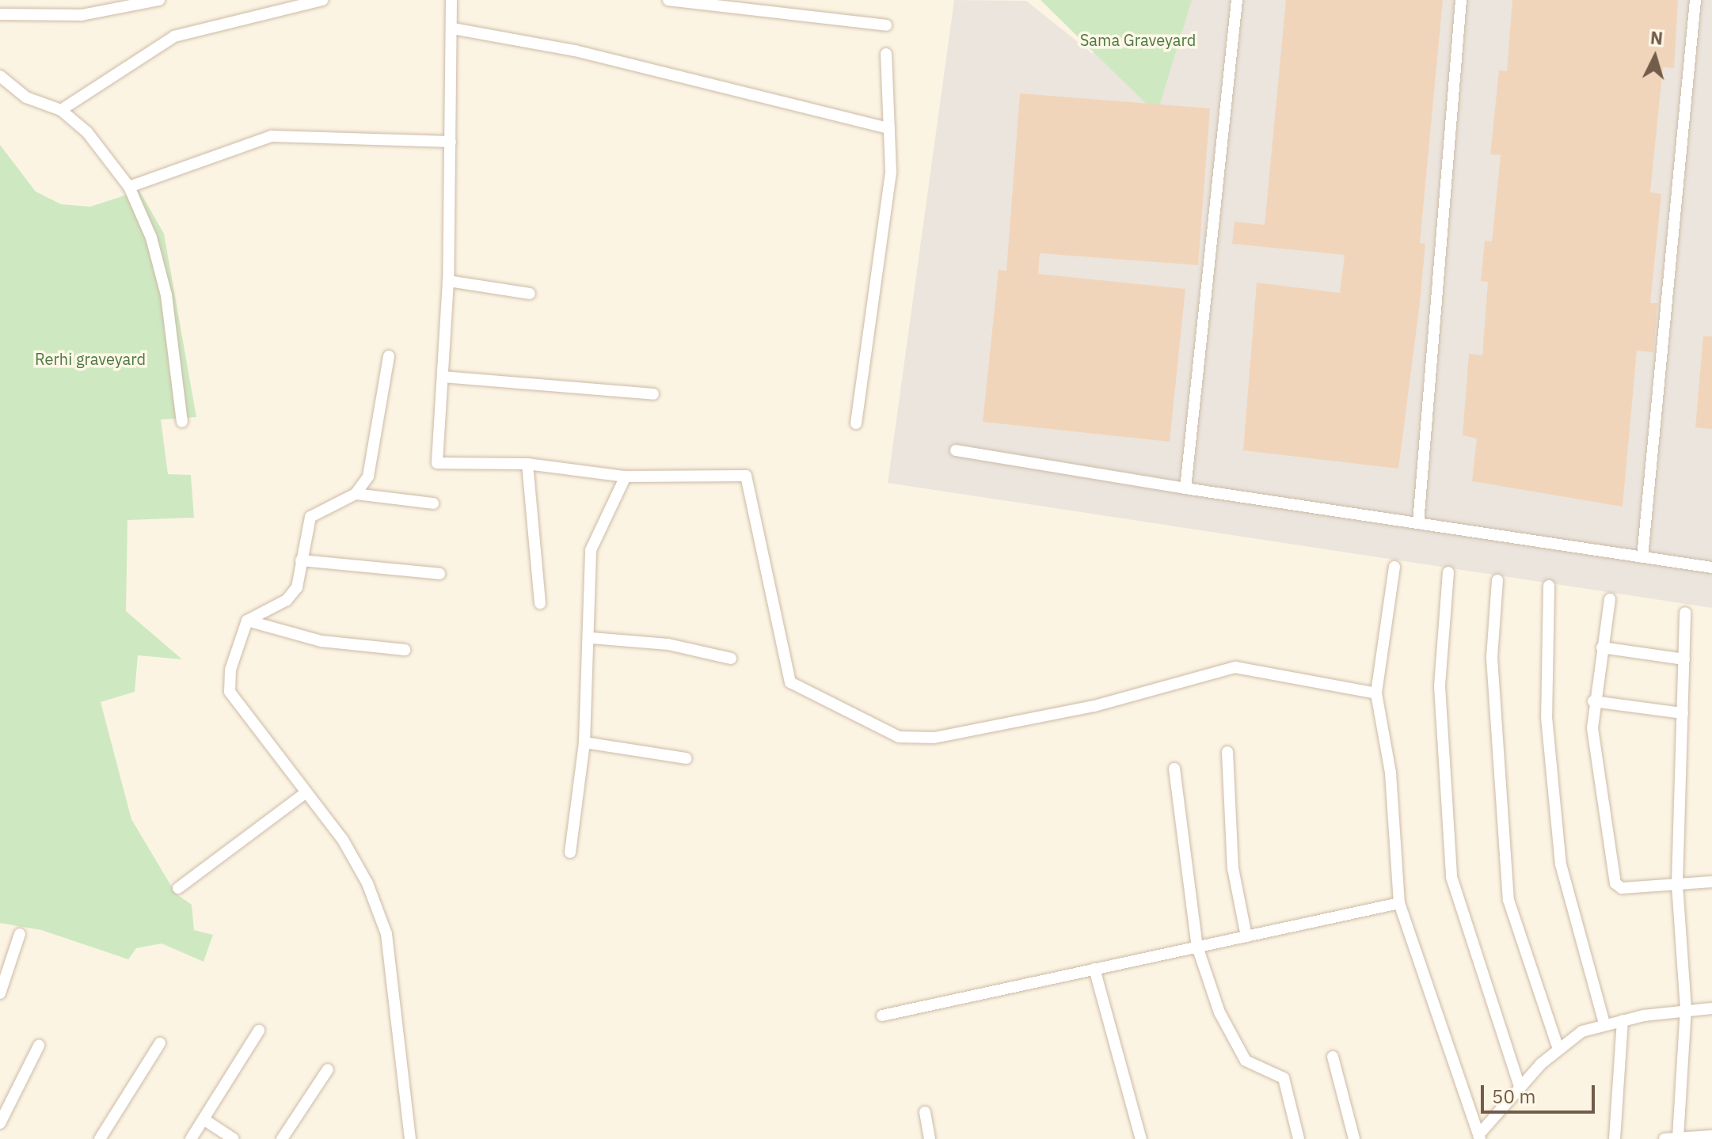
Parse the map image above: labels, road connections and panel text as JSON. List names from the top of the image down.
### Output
{
  "parks": ["Sama Graveyard", "Rerhi graveyard"],
  "scale_bar": "50 m",
  "north": "top"
}
